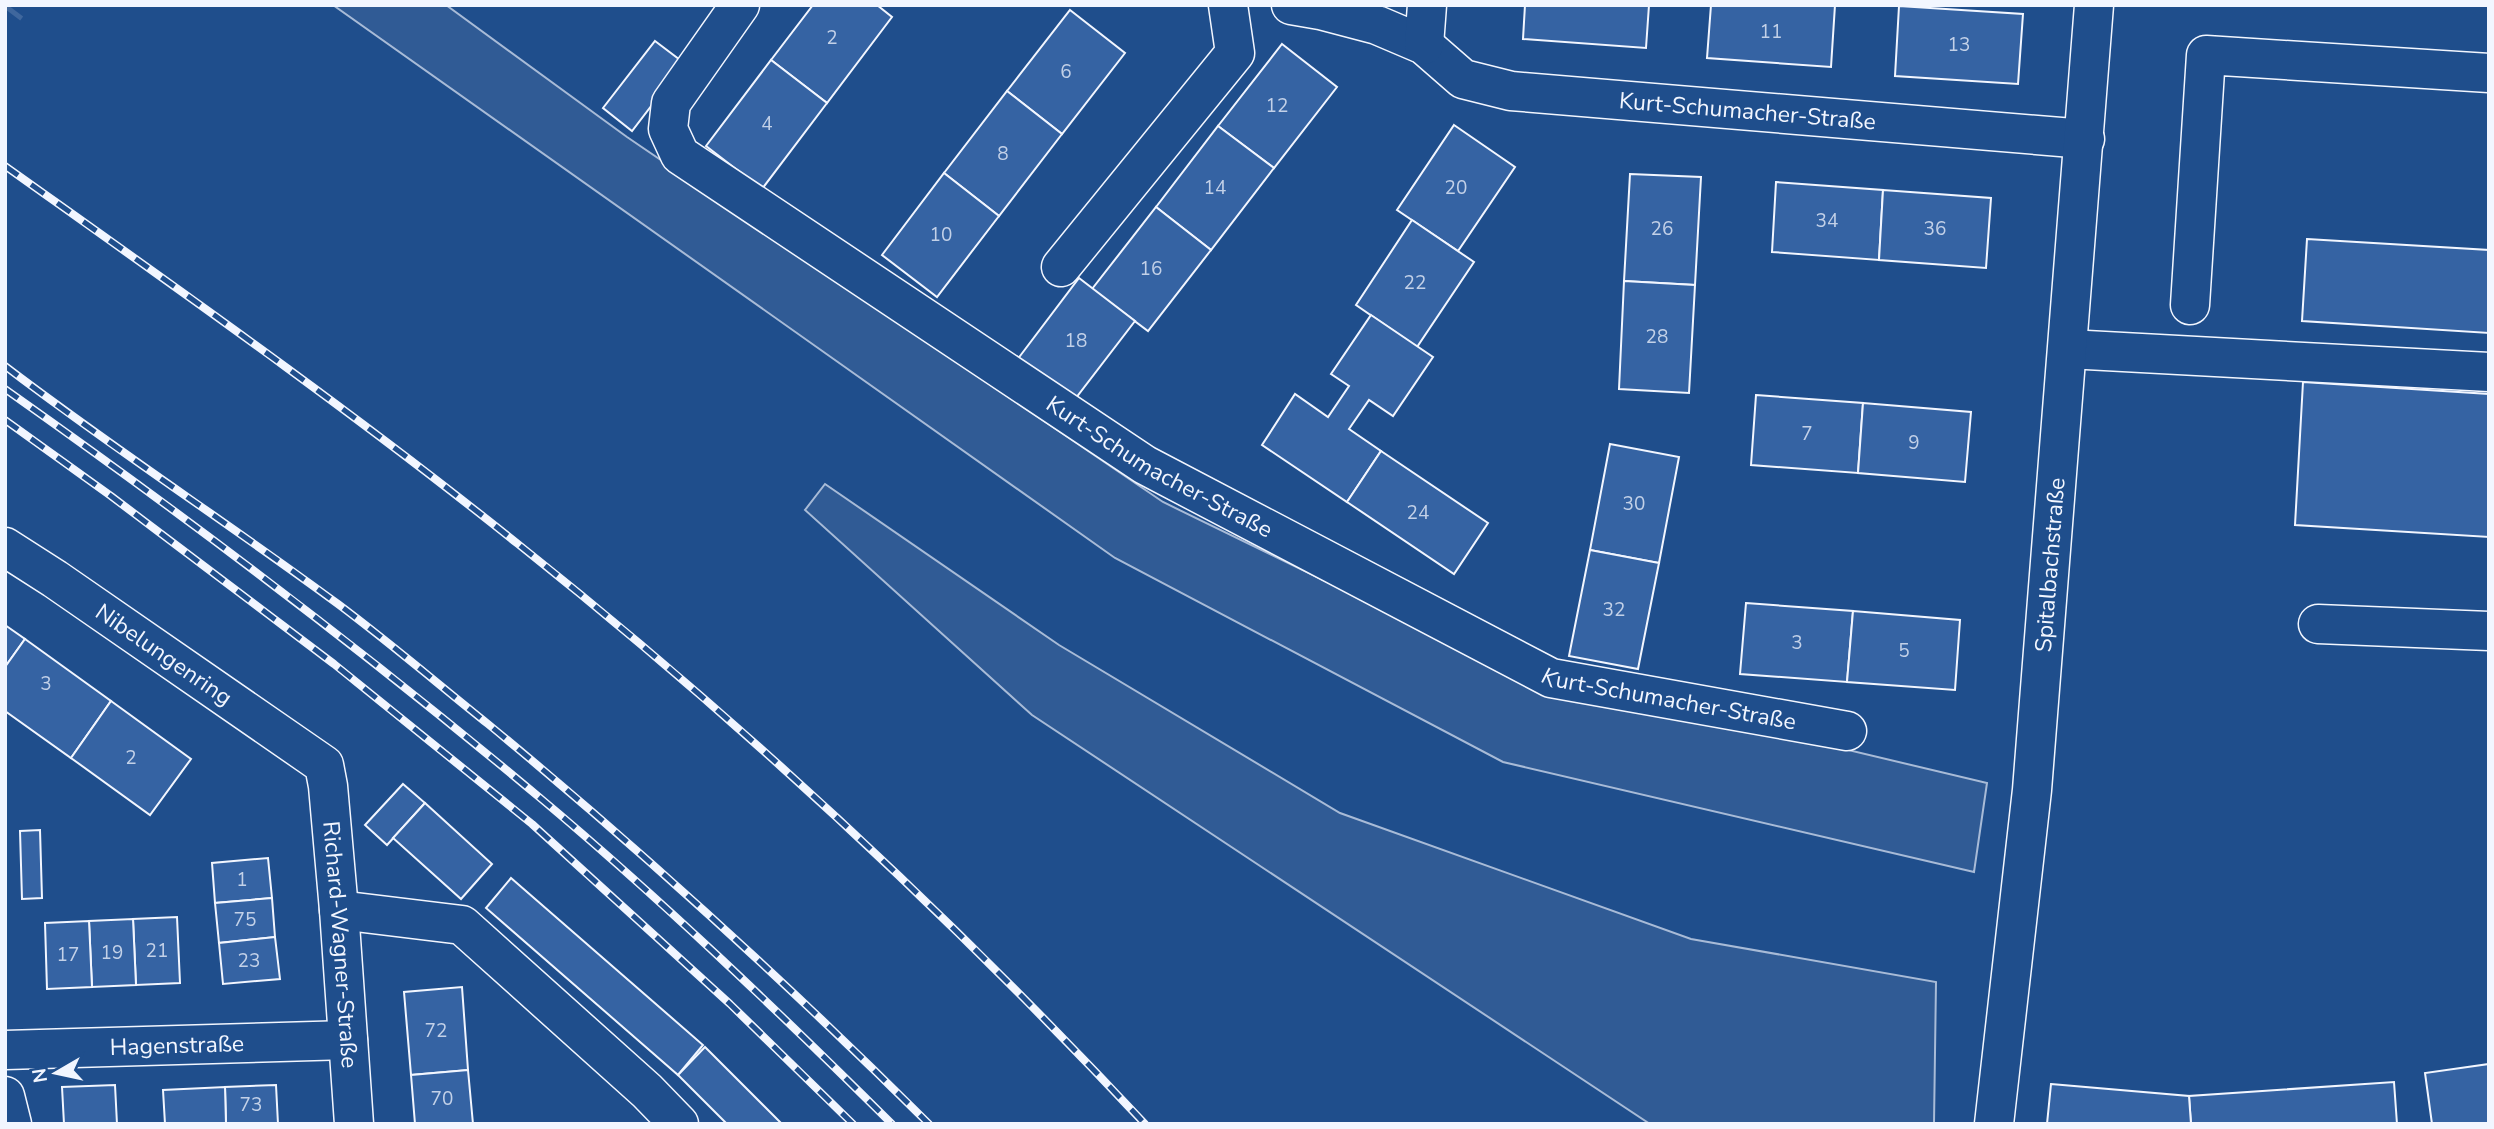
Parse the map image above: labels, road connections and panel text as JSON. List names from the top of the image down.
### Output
{
  "streets": {
    "street": [
      "Kurt-Schumacher-Straße",
      "Spitalbachstraße",
      "Nibelungenring",
      "Richard-Wagner-Straße",
      "Hagenstraße"
    ]
  },
  "crossings": [
    ["Kurt-Schumacher-Straße", "Spitalbachstraße"],
    ["Nibelungenring", "Richard-Wagner-Straße"],
    ["Richard-Wagner-Straße", "Hagenstraße"]
  ],
  "house_numbers": [
    "11",
    "2",
    "13",
    "6",
    "12",
    "4",
    "8",
    "14",
    "20",
    "34",
    "26",
    "36",
    "10",
    "16",
    "22",
    "28",
    "18",
    "7",
    "9",
    "30",
    "24",
    "32",
    "3",
    "5",
    "3",
    "2",
    "1",
    "75",
    "21",
    "19",
    "17",
    "23",
    "72",
    "70",
    "73"
  ],
  "north": "left"
}
